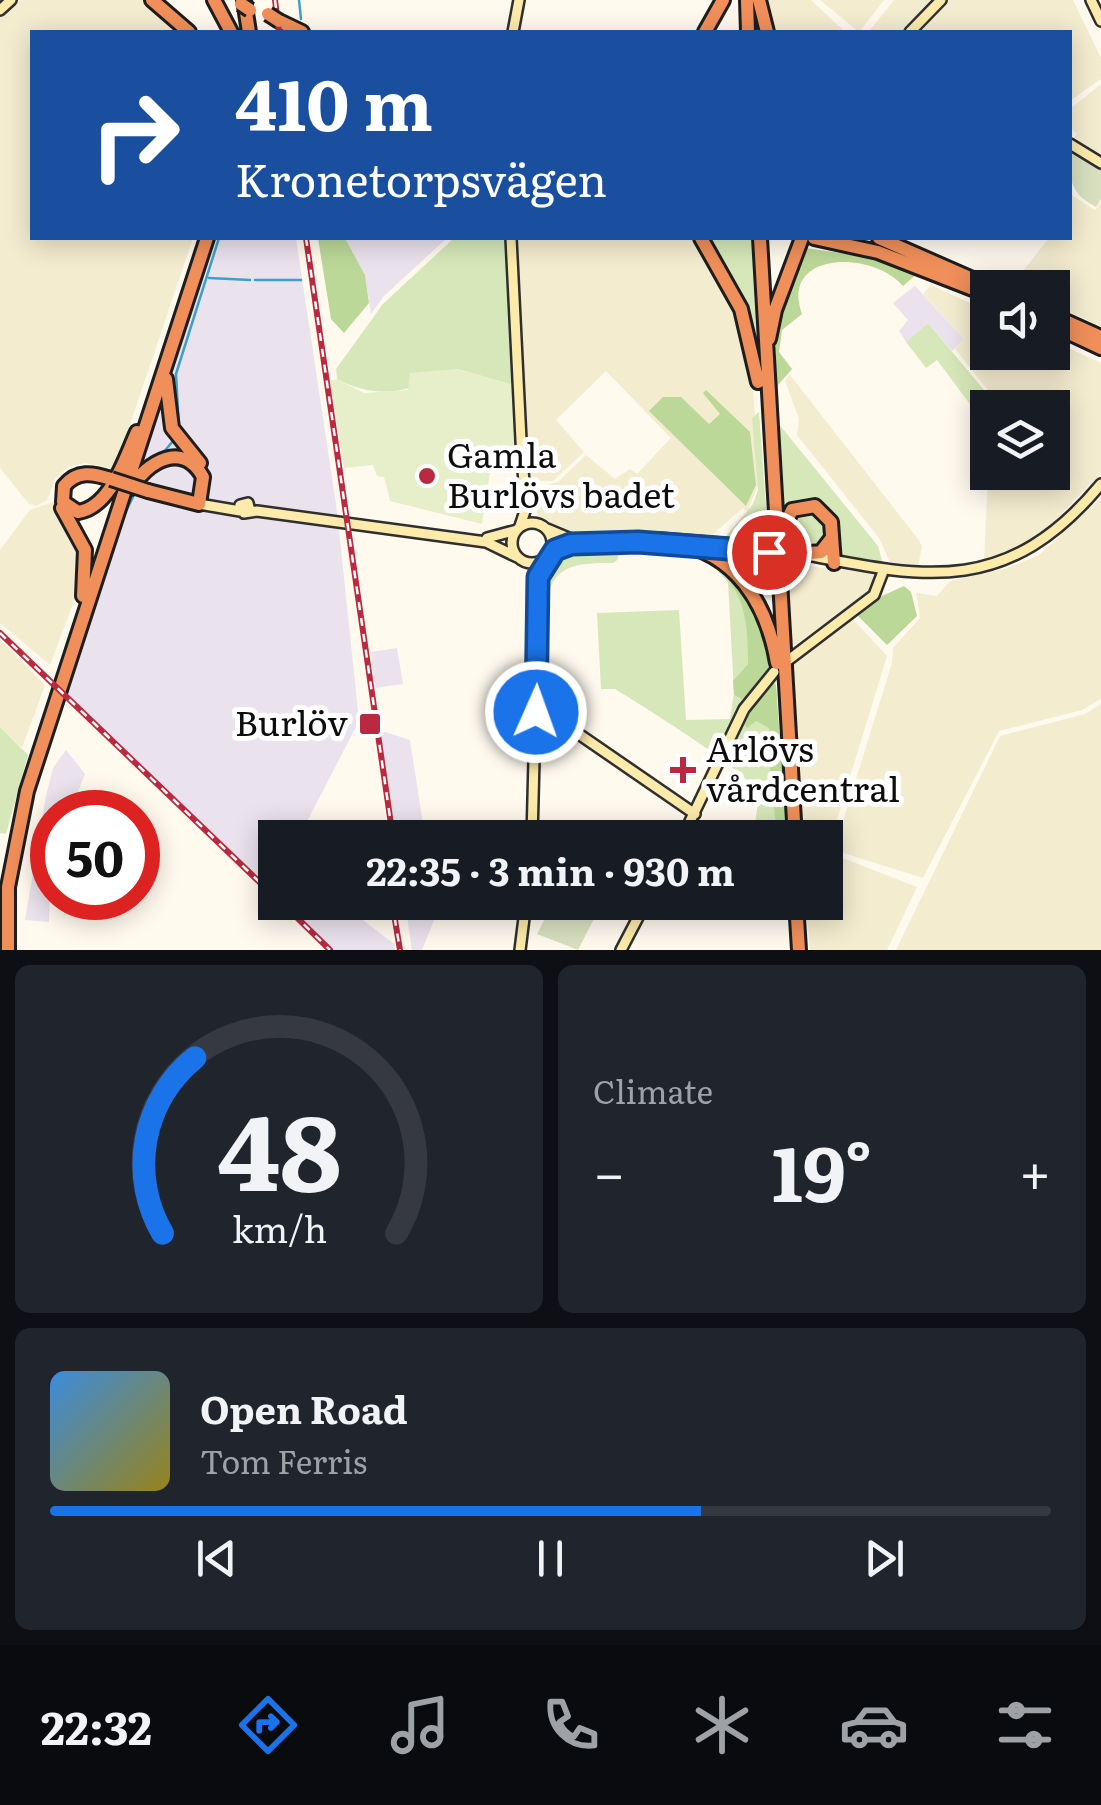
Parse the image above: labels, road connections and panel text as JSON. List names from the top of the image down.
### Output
{
  "places": {
    "other": ["Gamla Burlövs badet"],
    "transit": ["Burlöv"],
    "health": ["Arlövs vårdcentral"]
  },
  "page": {
    "turn": ["410 m", "Kronetorpsvägen"],
    "limit": "50",
    "trip": "22:35 · 3 min · 930 m",
    "tile": "Climate",
    "heat": ["−", "19°", "+"],
    "song": ["Open Road", "Tom Ferris"],
    "tabs": "22:32",
    "gauge": ["48", "km/h"]
  }
}
